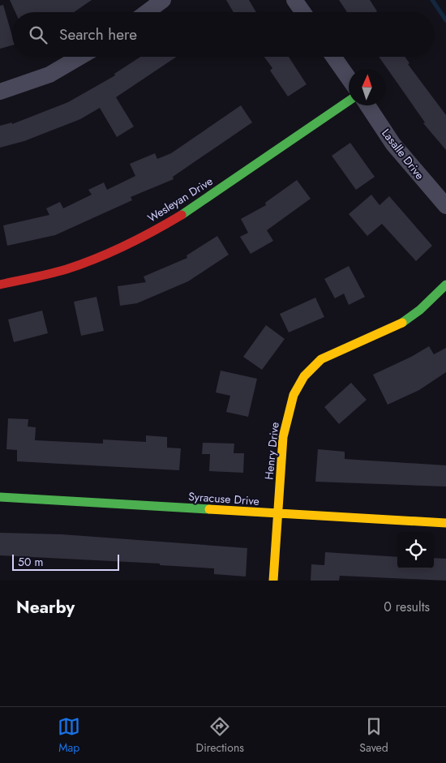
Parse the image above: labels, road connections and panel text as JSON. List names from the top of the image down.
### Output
{
  "streets": {
    "street": [
      "Lasalle Drive",
      "Wesleyan Drive",
      "Henry Drive",
      "Syracuse Drive"
    ]
  },
  "crossings": [
    ["Henry Drive", "Syracuse Drive"]
  ],
  "scale_bar": "50 m",
  "north": "top",
  "page": {
    "search": "Search here",
    "scale": "50 m",
    "heading": ["Nearby", "0 results"],
    "nav": ["Map", "Directions", "Saved"]
  }
}
